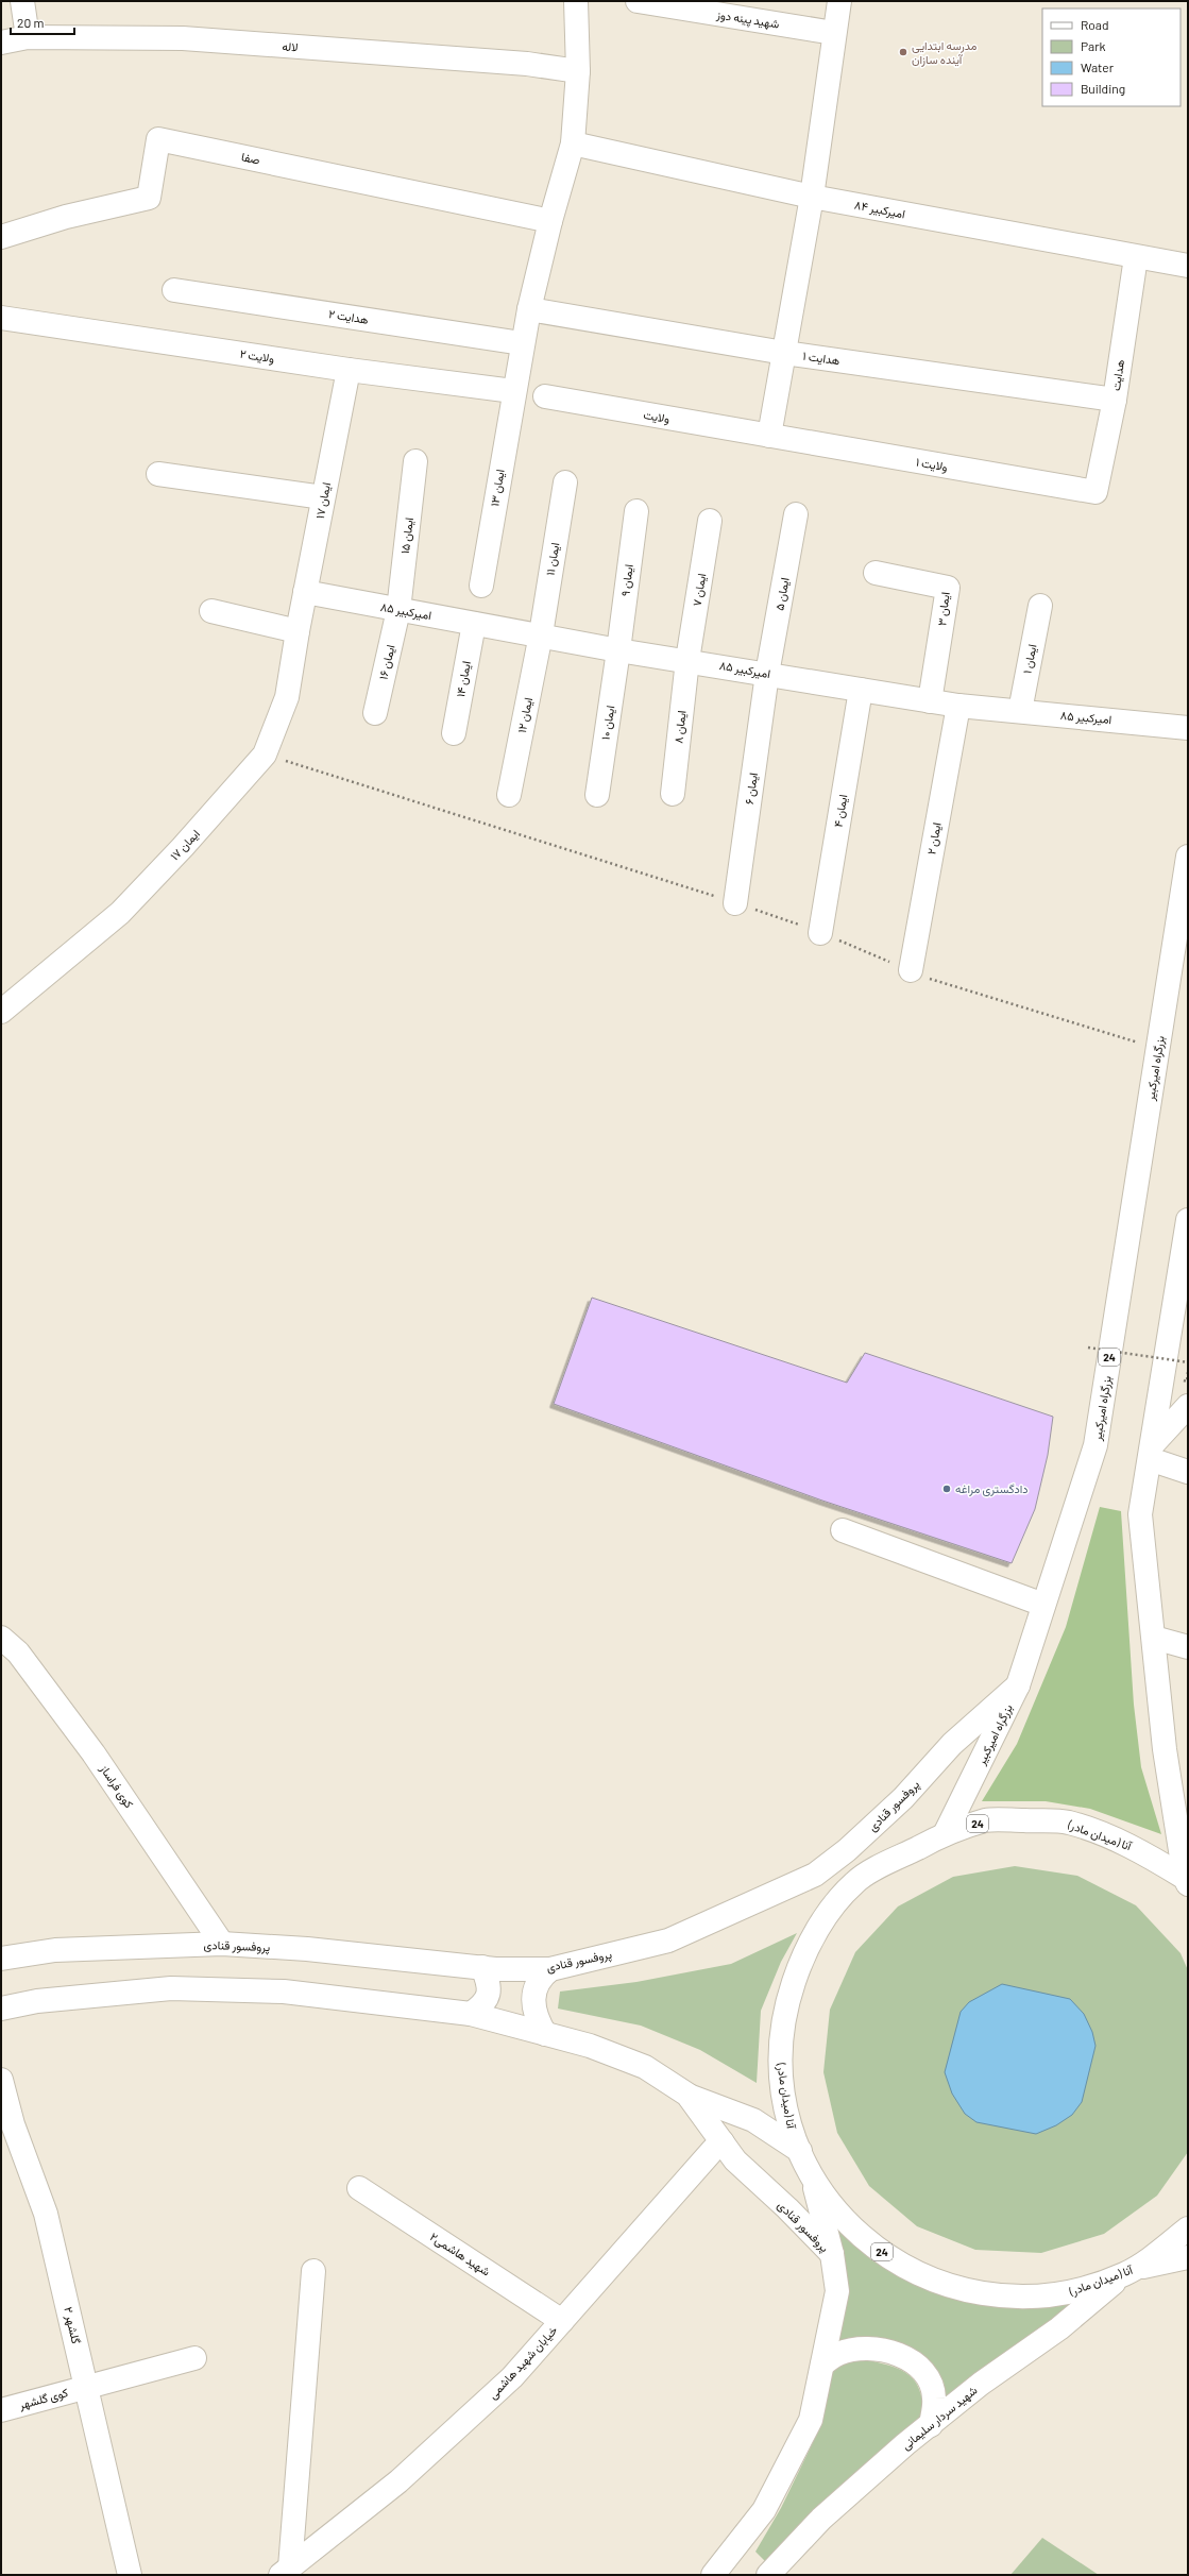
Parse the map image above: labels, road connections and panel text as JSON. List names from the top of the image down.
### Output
{
  "streets": {
    "main road": [
      "شهید پینه دوز",
      "لاله",
      "صفا",
      "امیرکبیر ۸۴",
      "هدایت ۲",
      "ولایت ۲",
      "هدایت ۱",
      "هدایت",
      "ولایت",
      "ولایت ۱",
      "ایمان ۱۳",
      "ایمان ۱۷",
      "ایمان ۱۵",
      "ایمان ۱۱",
      "ایمان ۹",
      "ایمان ۷",
      "ایمان ۵",
      "ایمان ۳",
      "امیرکبیر ۸۵",
      "ایمان ۱",
      "ایمان ۱۶",
      "ایمان ۱۴",
      "ایمان ۱۲",
      "ایمان ۱۰",
      "ایمان ۸",
      "ایمان ۶",
      "ایمان ۴",
      "ایمان ۲",
      "بزرگراه امیرکبیر",
      "24",
      "کوی فراساز",
      "پروفسور قنادی",
      "آنا (میدان مادر)",
      "شهید هاشمی۲",
      "گلشهر ۲",
      "خیابان شهید هاشمی",
      "کوی گلشهر",
      "شهید سردار سلیمانی"
    ]
  },
  "crossings": [
    ["لاله", "ایمان ۱۳"],
    ["صفا", "ایمان ۱۳"],
    ["امیرکبیر ۸۴", "هدایت"],
    ["امیرکبیر ۸۴", "ایمان ۱۳"],
    ["هدایت ۲", "ایمان ۱۳"],
    ["ولایت ۲", "ایمان ۱۳"],
    ["ولایت ۲", "ایمان ۱۷"],
    ["هدایت ۱", "هدایت"],
    ["هدایت ۱", "ایمان ۱۳"],
    ["هدایت", "ولایت ۱"],
    ["ولایت", "ولایت ۱"],
    ["ایمان ۱۷", "امیرکبیر ۸۵"],
    ["ایمان ۱۵", "امیرکبیر ۸۵"],
    ["ایمان ۱۵", "ایمان ۱۶"],
    ["ایمان ۱۱", "امیرکبیر ۸۵"],
    ["ایمان ۱۱", "ایمان ۱۲"],
    ["ایمان ۹", "امیرکبیر ۸۵"],
    ["ایمان ۹", "ایمان ۱۰"],
    ["ایمان ۷", "امیرکبیر ۸۵"],
    ["ایمان ۷", "ایمان ۸"],
    ["ایمان ۵", "امیرکبیر ۸۵"],
    ["ایمان ۵", "ایمان ۶"],
    ["ایمان ۳", "امیرکبیر ۸۵"],
    ["امیرکبیر ۸۵", "ایمان ۱"],
    ["امیرکبیر ۸۵", "ایمان ۱۶"],
    ["امیرکبیر ۸۵", "ایمان ۱۴"],
    ["امیرکبیر ۸۵", "ایمان ۱۲"],
    ["امیرکبیر ۸۵", "ایمان ۱۰"],
    ["امیرکبیر ۸۵", "ایمان ۸"],
    ["امیرکبیر ۸۵", "ایمان ۶"],
    ["امیرکبیر ۸۵", "ایمان ۴"],
    ["امیرکبیر ۸۵", "ایمان ۲"],
    ["بزرگراه امیرکبیر", "پروفسور قنادی"],
    ["بزرگراه امیرکبیر", "آنا (میدان مادر)"],
    ["24", "آنا (میدان مادر)"],
    ["24", "شهید سردار سلیمانی"],
    ["کوی فراساز", "پروفسور قنادی"],
    ["پروفسور قنادی", "خیابان شهید هاشمی"],
    ["آنا (میدان مادر)", "شهید سردار سلیمانی"],
    ["شهید هاشمی۲", "خیابان شهید هاشمی"],
    ["گلشهر ۲", "کوی گلشهر"]
  ],
  "places": ["مدرسه ابتدایی آینده سازان", "دادگستری مراغه"],
  "legend": [
    "Road",
    "Park",
    "Water",
    "Building"
  ],
  "scale_bar": "20 m"
}
